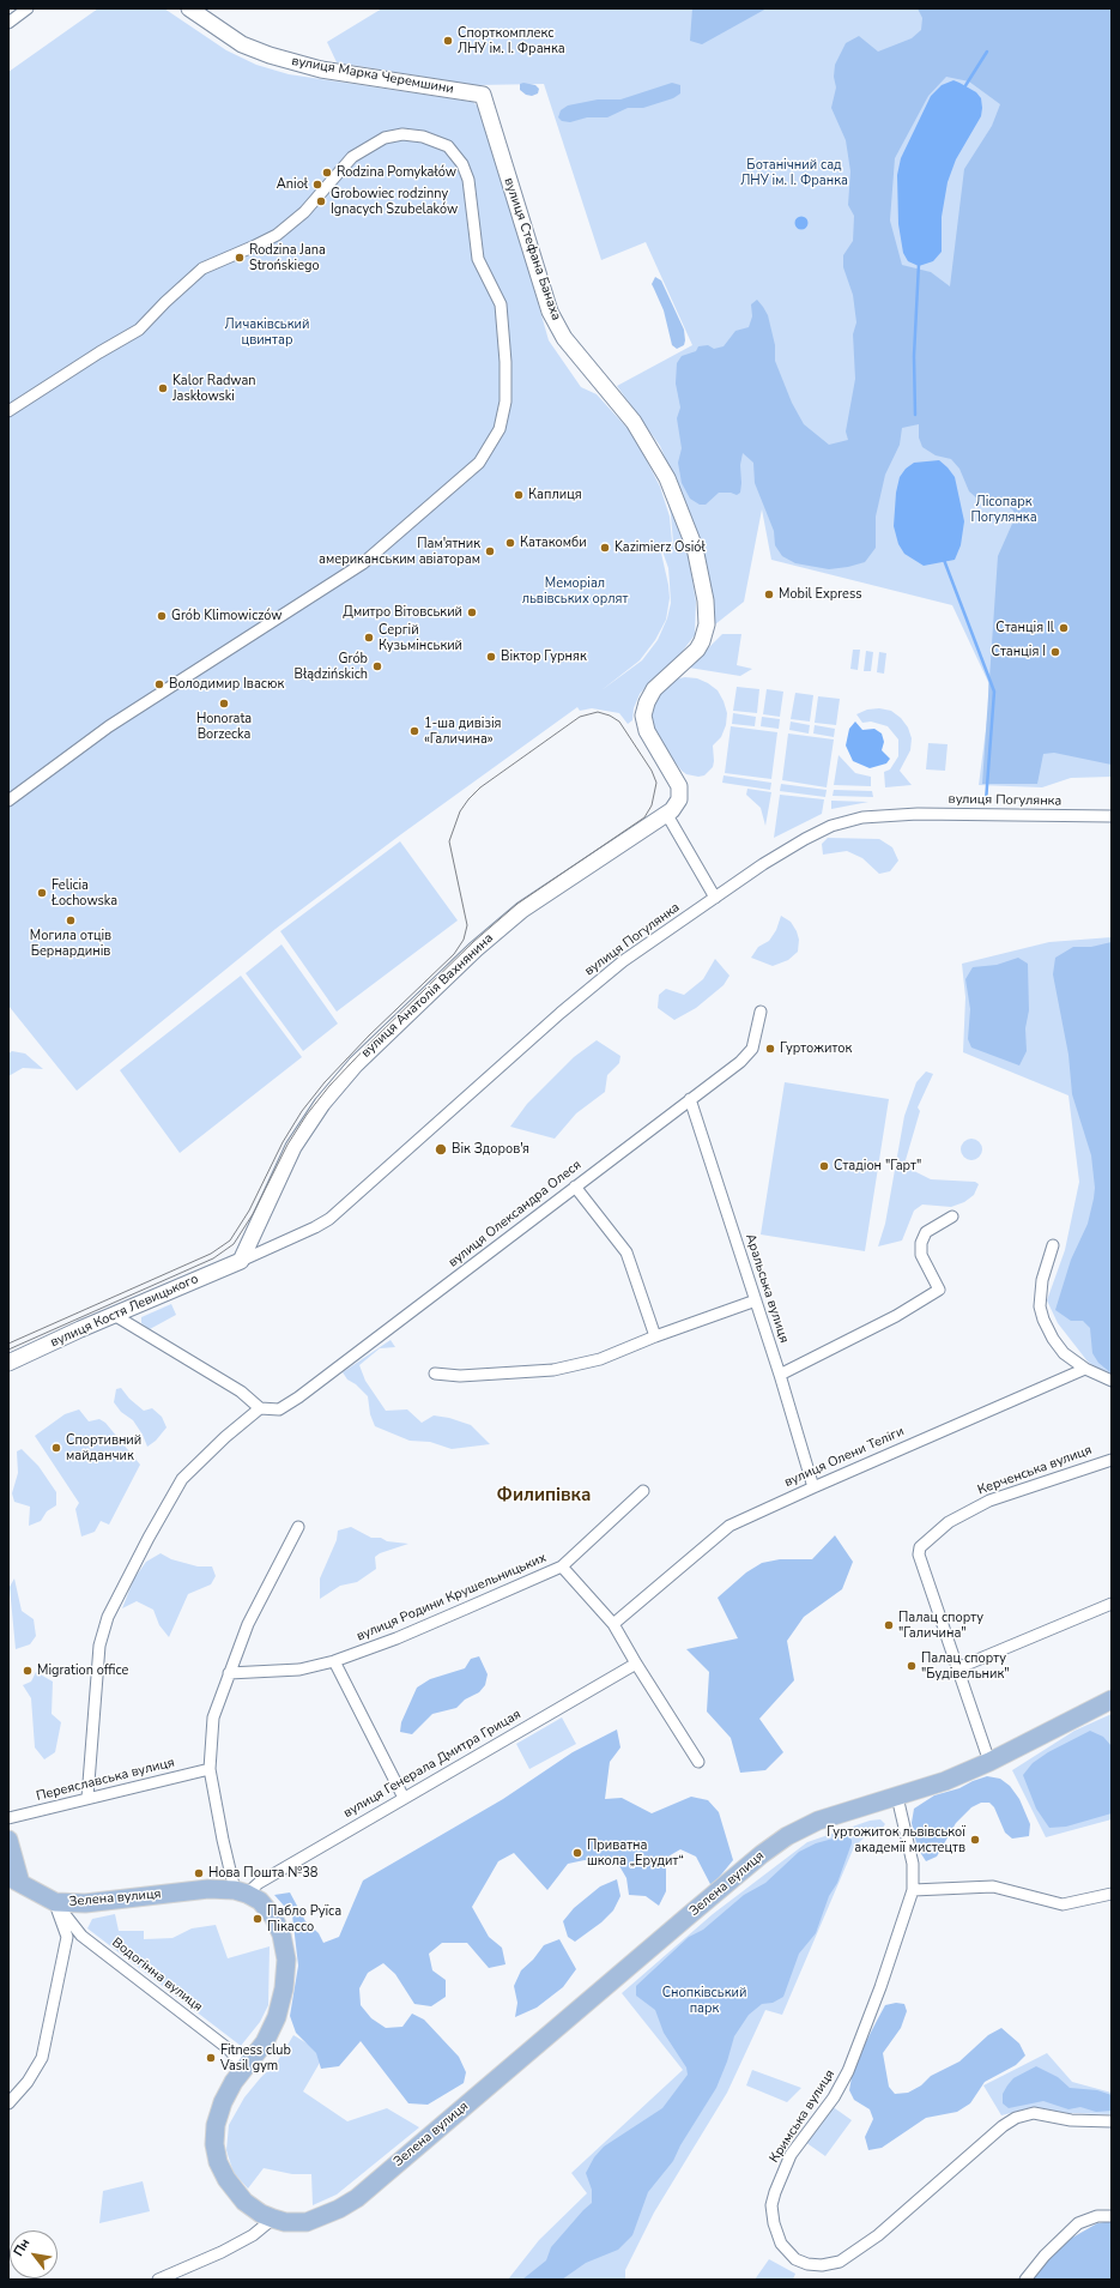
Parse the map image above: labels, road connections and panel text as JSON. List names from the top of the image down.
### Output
{
  "streets": {
    "main road": ["Зелена вулиця"],
    "street": [
      "вулиця Марка Черемшини",
      "вулиця Стефана Банаха",
      "вулиця Погулянка",
      "вулиця Анатолія Вахнянина",
      "вулиця Олександра Олеся",
      "Аральська вулиця",
      "вулиця Костя Левицького",
      "вулиця Олени Теліги",
      "Керченська вулиця",
      "вулиця Родини Крушельницьких",
      "вулиця Генерала Дмитра Грицая",
      "Переяславська вулиця",
      "Водогінна вулиця",
      "Кримська вулиця"
    ]
  },
  "crossings": [
    ["вулиця Марка Черемшини", "вулиця Стефана Банаха"],
    ["вулиця Стефана Банаха", "вулиця Анатолія Вахнянина"],
    ["вулиця Погулянка", "вулиця Анатолія Вахнянина"],
    ["вулиця Погулянка", "вулиця Костя Левицького"],
    ["вулиця Анатолія Вахнянина", "вулиця Костя Левицького"],
    ["вулиця Олександра Олеся", "Аральська вулиця"],
    ["Аральська вулиця", "вулиця Олени Теліги"],
    ["вулиця Олени Теліги", "вулиця Родини Крушельницьких"],
    ["Керченська вулиця", "Зелена вулиця"],
    ["вулиця Родини Крушельницьких", "вулиця Генерала Дмитра Грицая"],
    ["вулиця Генерала Дмитра Грицая", "Зелена вулиця"],
    ["Зелена вулиця", "Водогінна вулиця"],
    ["Зелена вулиця", "Кримська вулиця"]
  ],
  "districts": ["Филипівка"],
  "parks": [
    "Ботанічний сад ЛНУ ім. І. Франка",
    "Личаківський цвинтар",
    "Лісопарк Погулянка",
    "Меморіал львівських орлят",
    "Снопківський парк"
  ],
  "places": [
    "Спорткомплекс ЛНУ ім. І. Франка",
    "Rodzina Pomykałów",
    "Anioł",
    "Grobowiec rodzinny Ignacych Szubelaków",
    "Rodzina Jana Strońskiego",
    "Kalor Radwan Jaskłowski",
    "Каплиця",
    "Катакомби",
    "Kazimierz Osiół",
    "Пам'ятник американським авіаторам",
    "Mobil Express",
    "Дмитро Вітовський",
    "Grób Klimowiczów",
    "Cтанція Il",
    "Сергій Кузьмінський",
    "Cтанція I",
    "Віктор Гурняк",
    "Grób Błądzińskich",
    "Володимир Івасюк",
    "Honorata Borzecka",
    "1-ша дивізія «Галичина»",
    "Felicia Łochowska",
    "Могила отців Бернардинів",
    "Гуртожиток",
    "Вік Здоров'я",
    "Стадіон \"Гарт\"",
    "Спортивний майданчик",
    "Палац спорту \"Галичина\"",
    "Палац спорту \"Будівельник\"",
    "Migration office",
    "Гуртожиток львівської академії мистецтв",
    "Приватна школа „Ерудит“",
    "Нова Пошта №38",
    "Пабло Руїса Пікассо",
    "Fitness club Vasil gym"
  ],
  "north": "top left"
}
